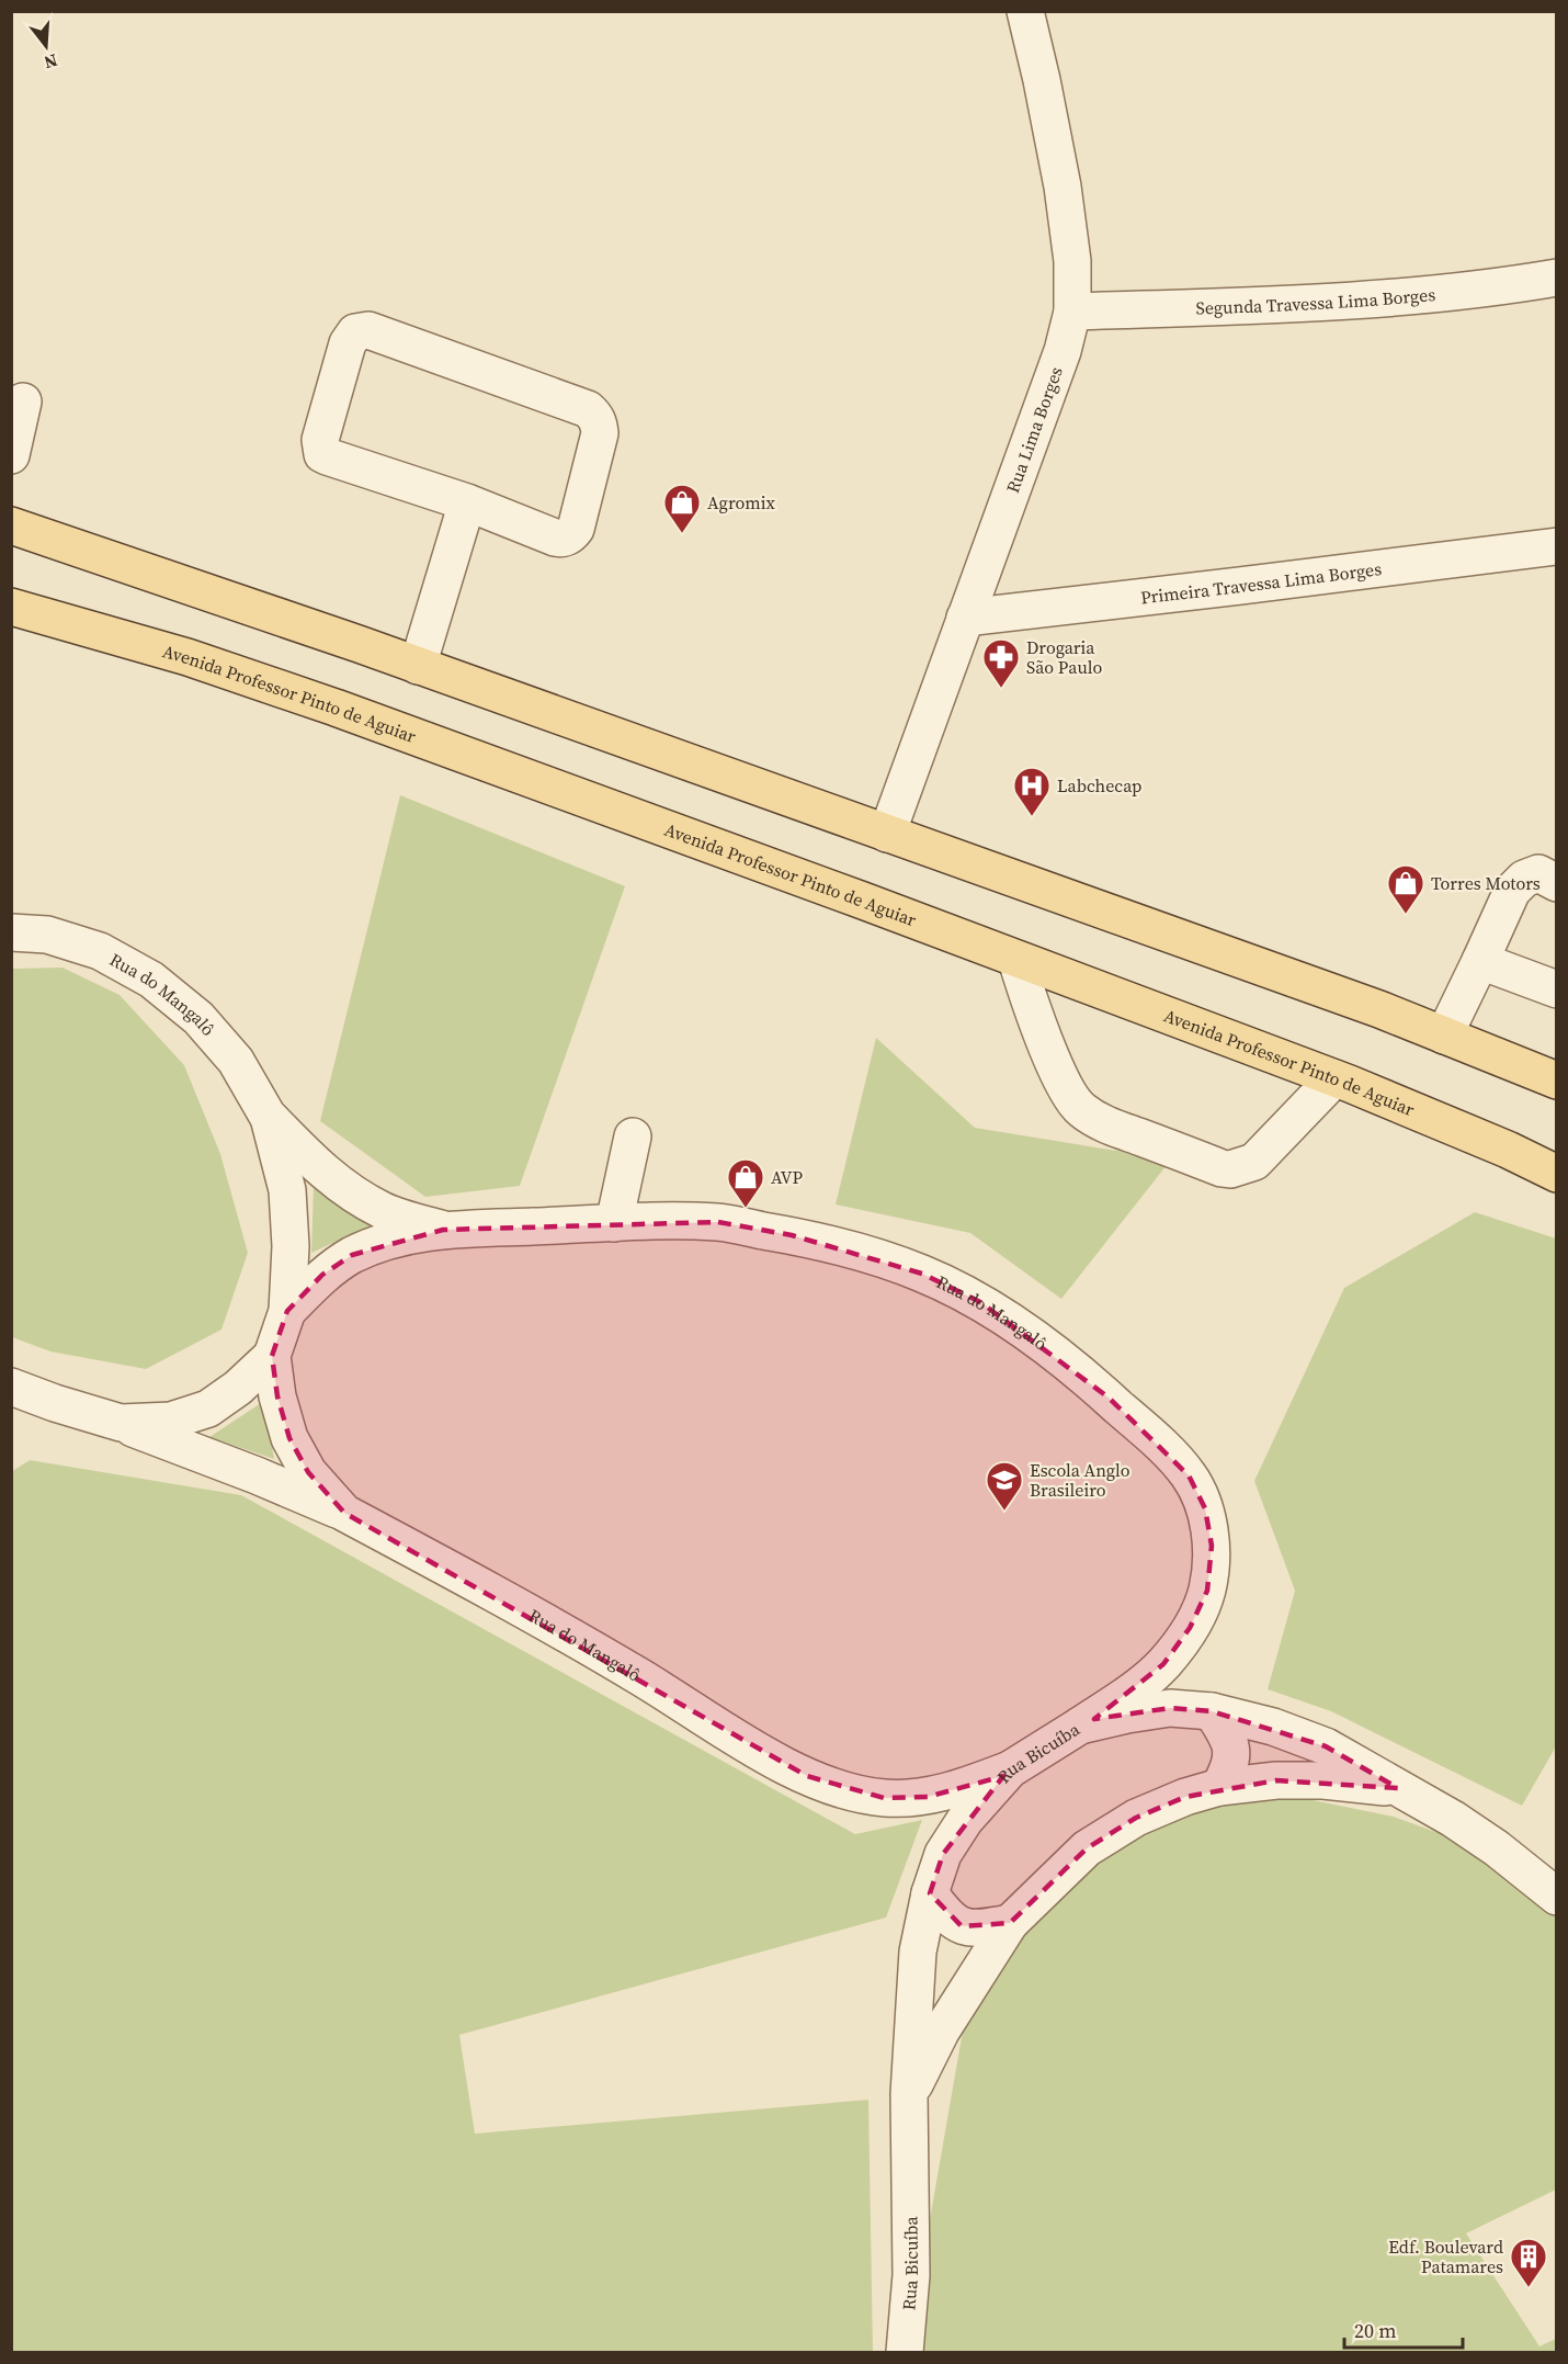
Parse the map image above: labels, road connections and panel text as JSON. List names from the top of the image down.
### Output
{
  "streets": {
    "main road": ["Avenida Professor Pinto de Aguiar"],
    "street": [
      "Segunda Travessa Lima Borges",
      "Rua Lima Borges",
      "Primeira Travessa Lima Borges",
      "Rua do Mangalô",
      "Rua Bicuíba"
    ]
  },
  "crossings": [
    ["Segunda Travessa Lima Borges", "Rua Lima Borges"],
    ["Rua Lima Borges", "Primeira Travessa Lima Borges"],
    ["Rua do Mangalô", "Rua Bicuíba"]
  ],
  "places": {
    "shop": ["Agromix", "Torres Motors", "AVP"],
    "pharmacy": ["Drogaria São Paulo"],
    "hospital": ["Labchecap"],
    "school or university": ["Escola Anglo Brasileiro"],
    "building": ["Edf. Boulevard Patamares"]
  },
  "scale_bar": "20 m",
  "north": "bottom"
}
